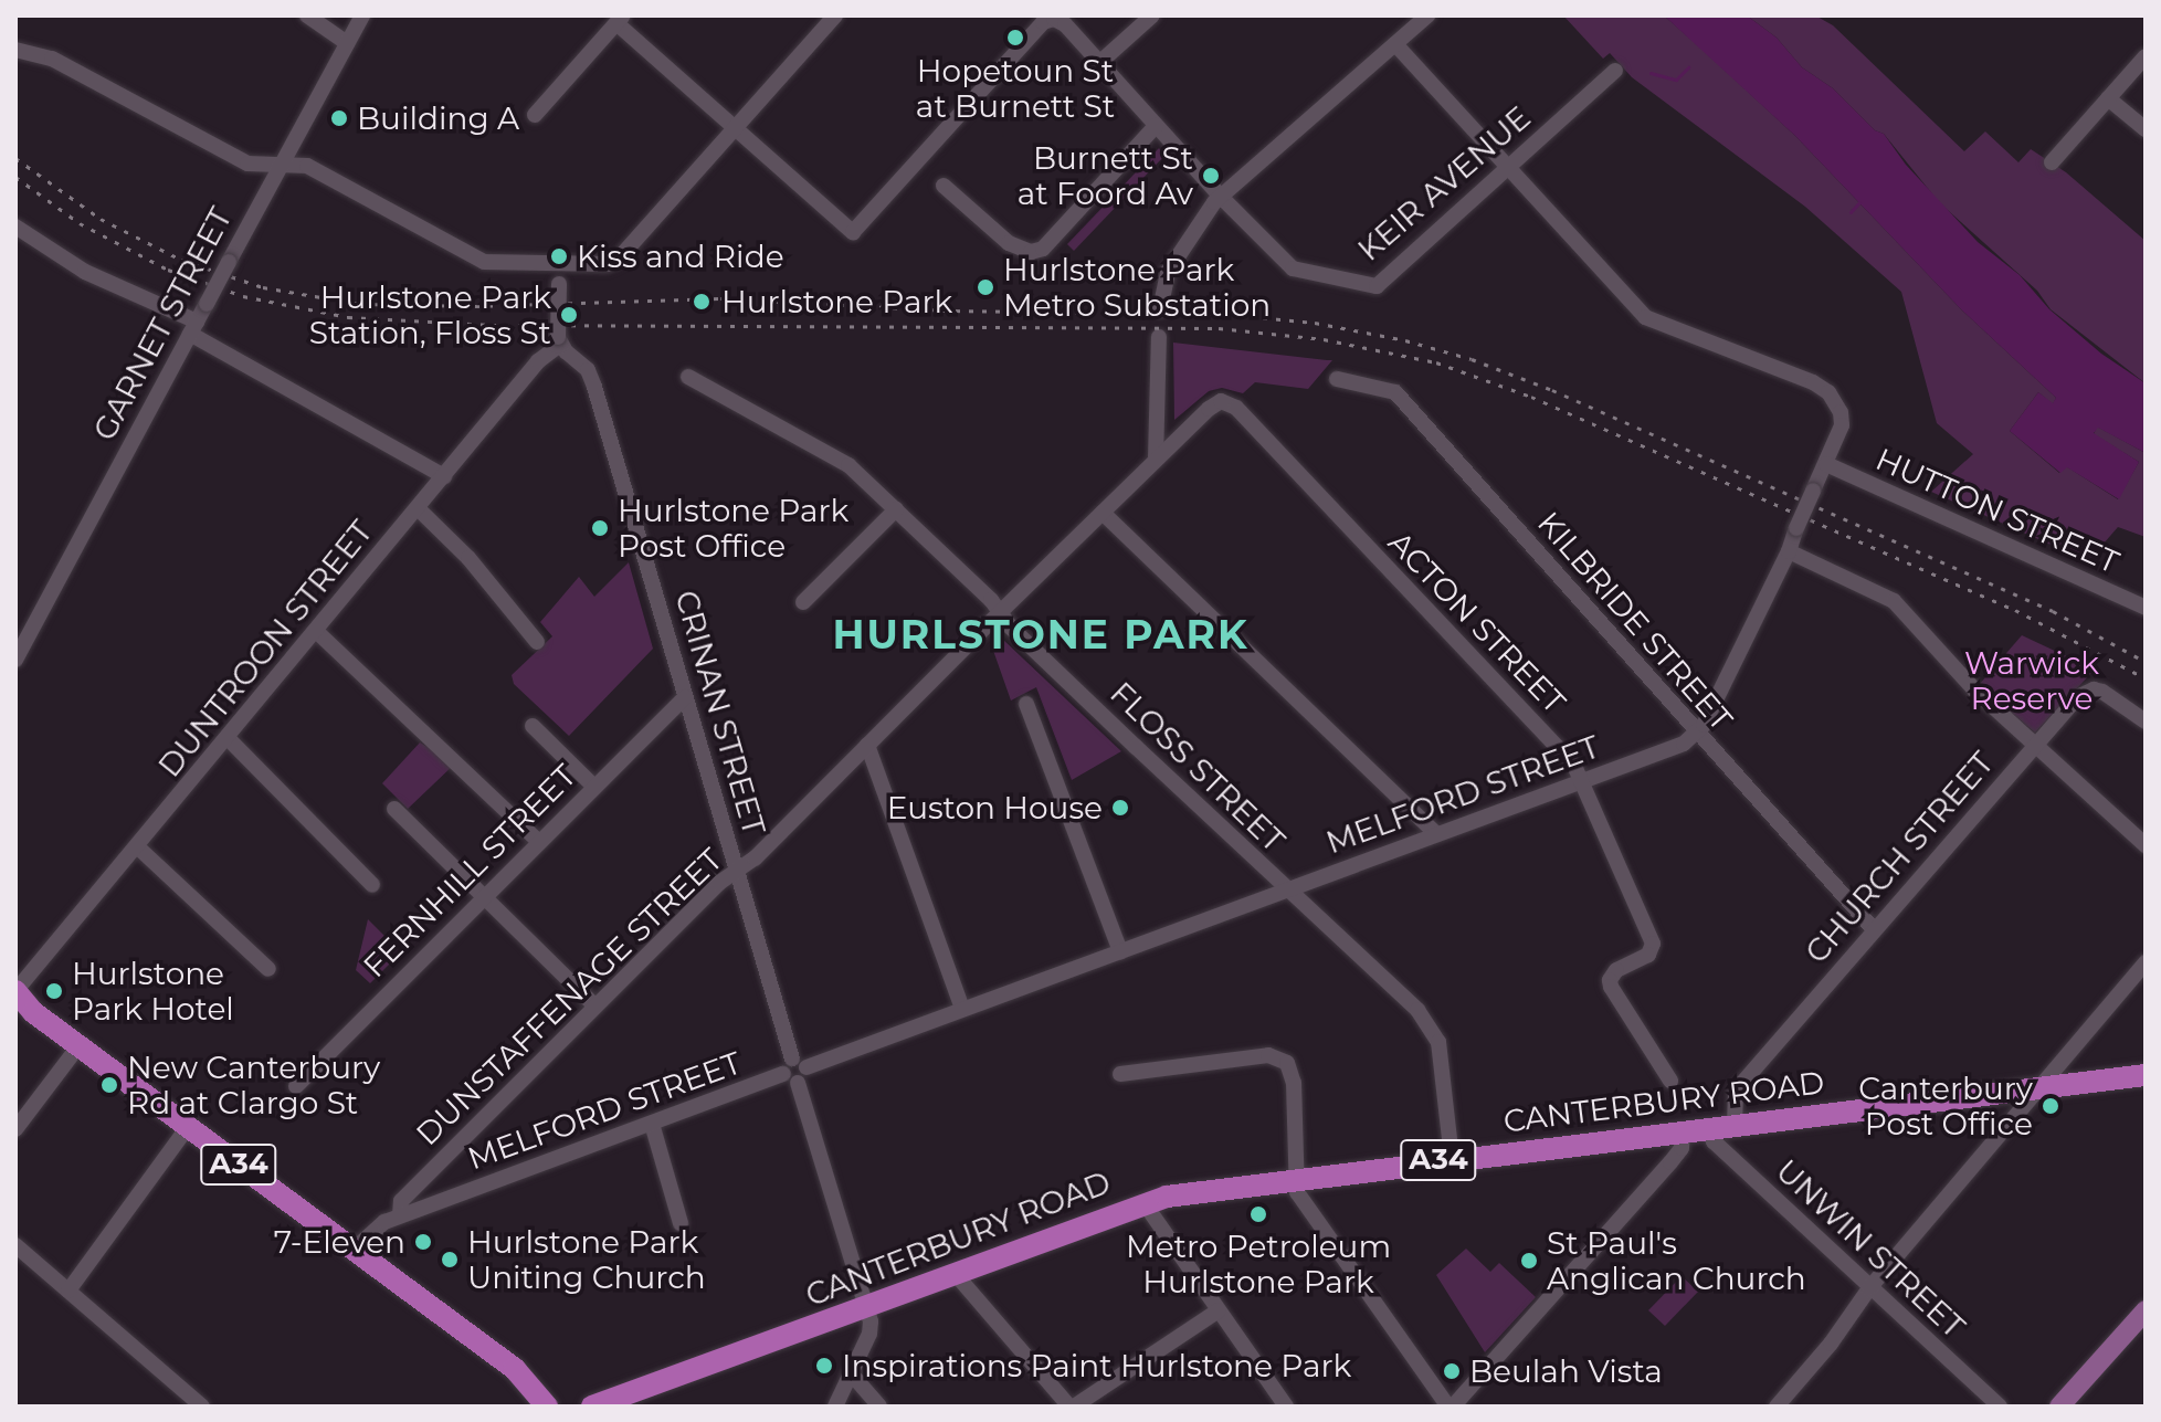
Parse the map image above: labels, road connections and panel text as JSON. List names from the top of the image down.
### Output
{
  "streets": {
    "highway": ["CANTERBURY ROAD", "A34"],
    "street": [
      "KEIR AVENUE",
      "GARNET STREET",
      "HUTTON STREET",
      "KILBRIDE STREET",
      "ACTON STREET",
      "DUNTROON STREET",
      "CRINAN STREET",
      "FLOSS STREET",
      "MELFORD STREET",
      "CHURCH STREET",
      "FERNHILL STREET",
      "DUNSTAFFENAGE STREET",
      "UNWIN STREET"
    ]
  },
  "crossings": [
    ["KILBRIDE STREET", "MELFORD STREET"],
    ["KILBRIDE STREET", "CHURCH STREET"],
    ["ACTON STREET", "MELFORD STREET"],
    ["ACTON STREET", "DUNSTAFFENAGE STREET"],
    ["DUNTROON STREET", "CRINAN STREET"],
    ["DUNTROON STREET", "A34"],
    ["CRINAN STREET", "MELFORD STREET"],
    ["CRINAN STREET", "FERNHILL STREET"],
    ["CRINAN STREET", "DUNSTAFFENAGE STREET"],
    ["FLOSS STREET", "MELFORD STREET"],
    ["FLOSS STREET", "DUNSTAFFENAGE STREET"],
    ["FLOSS STREET", "CANTERBURY ROAD"],
    ["MELFORD STREET", "DUNSTAFFENAGE STREET"],
    ["MELFORD STREET", "A34"],
    ["CHURCH STREET", "CANTERBURY ROAD"],
    ["CANTERBURY ROAD", "UNWIN STREET"]
  ],
  "districts": ["HURLSTONE PARK"],
  "parks": ["Warwick Reserve"],
  "places": [
    "Hopetoun St at Burnett St",
    "Building A",
    "Burnett St at Foord Av",
    "Kiss and Ride",
    "Hurlstone Park Metro Substation",
    "Hurlstone Park",
    "Hurlstone Park Station, Floss St",
    "Hurlstone Park Post Office",
    "Euston House",
    "Hurlstone Park Hotel",
    "New Canterbury Rd at Clargo St",
    "Canterbury Post Office",
    "Metro Petroleum Hurlstone Park",
    "7-Eleven",
    "Hurlstone Park Uniting Church",
    "St Paul's Anglican Church",
    "Inspirations Paint Hurlstone Park",
    "Beulah Vista"
  ]
}
